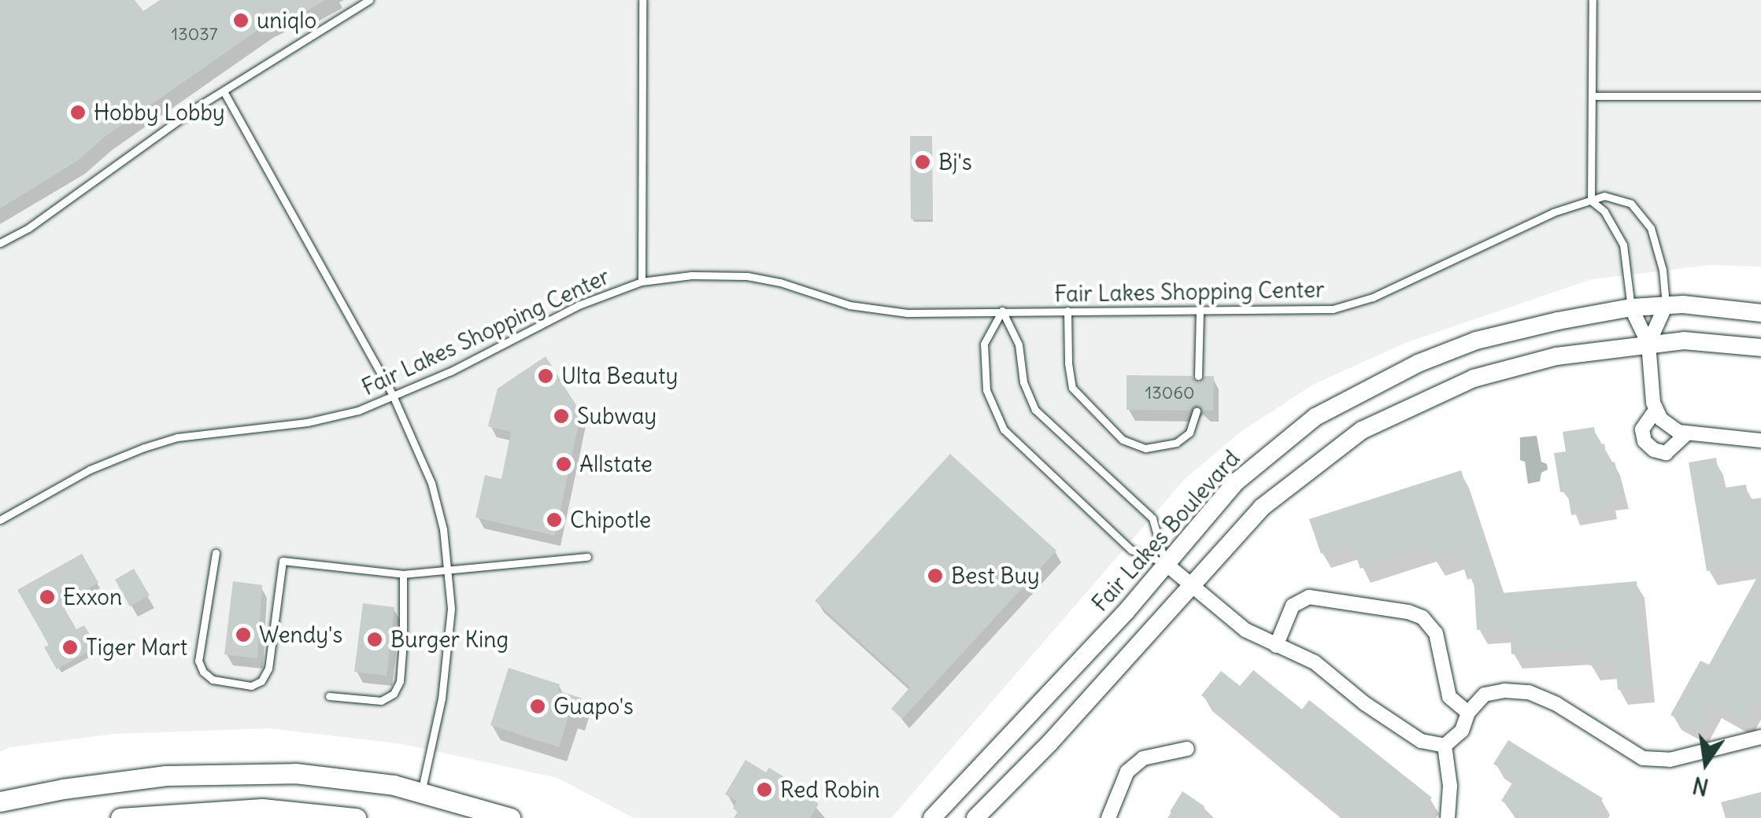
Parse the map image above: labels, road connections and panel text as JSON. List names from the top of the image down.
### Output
{
  "streets": {
    "street": ["Fair Lakes Boulevard"],
    "lane": ["Fair Lakes Shopping Center"]
  },
  "crossings": [
    ["Fair Lakes Shopping Center", "Fair Lakes Boulevard"]
  ],
  "places": [
    "uniqlo",
    "Hobby Lobby",
    "Bj's",
    "Ulta Beauty",
    "Subway",
    "Allstate",
    "Chipotle",
    "Best Buy",
    "Exxon",
    "Wendy's",
    "Burger King",
    "Tiger Mart",
    "Guapo's",
    "Red Robin"
  ],
  "house_numbers": ["13037", "13060"],
  "north": "bottom"
}
